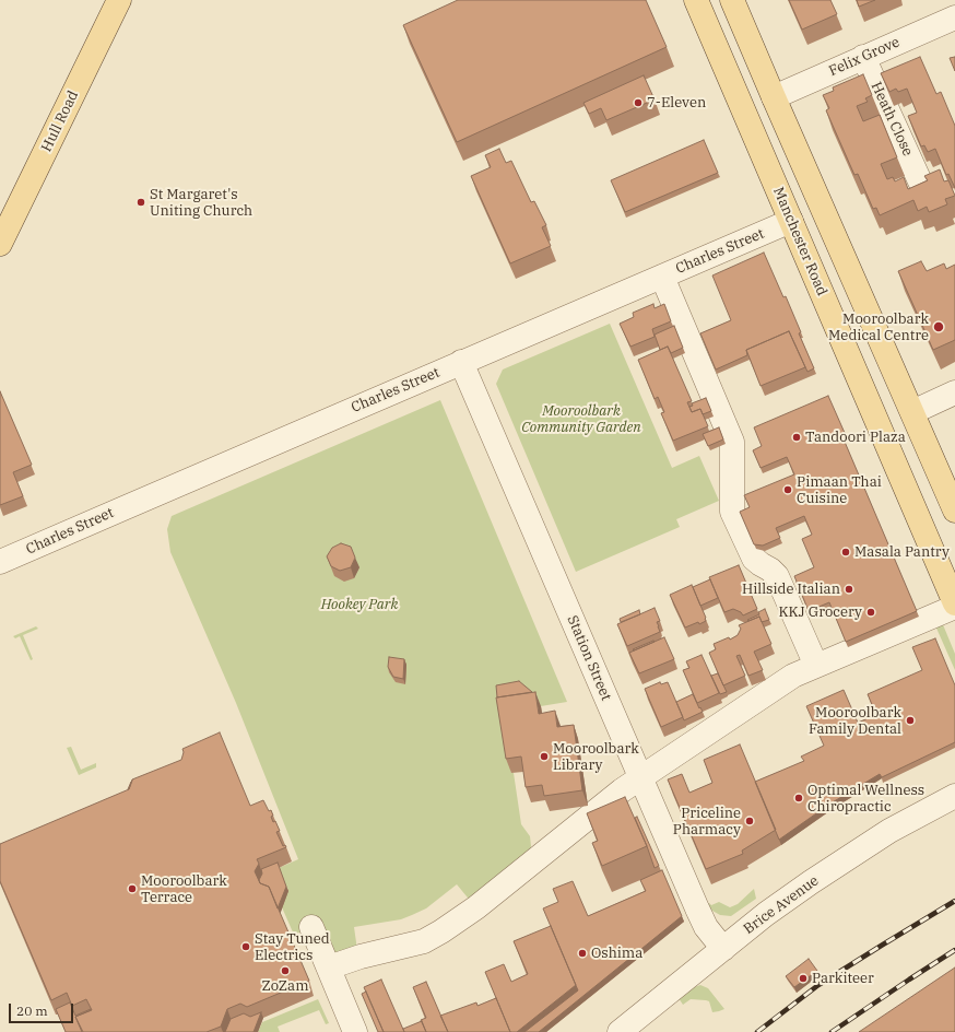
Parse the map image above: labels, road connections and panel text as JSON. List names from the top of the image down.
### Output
{
  "streets": {
    "main road": ["Hull Road", "Manchester Road"],
    "street": [
      "Felix Grove",
      "Heath Close",
      "Charles Street",
      "Station Street",
      "Brice Avenue"
    ]
  },
  "crossings": [
    ["Felix Grove", "Heath Close"],
    ["Manchester Road", "Charles Street"],
    ["Charles Street", "Station Street"],
    ["Station Street", "Brice Avenue"]
  ],
  "parks": ["Mooroolbark Community Garden", "Hookey Park"],
  "places": [
    "7-Eleven",
    "St Margaret's Uniting Church",
    "Mooroolbark Medical Centre",
    "Tandoori Plaza",
    "Pimaan Thai Cuisine",
    "Masala Pantry",
    "Hillside Italian",
    "KKJ Grocery",
    "Mooroolbark Family Dental",
    "Mooroolbark Library",
    "Optimal Wellness Chiropractic",
    "Priceline Pharmacy",
    "Mooroolbark Terrace",
    "Stay Tuned Electrics",
    "Oshima",
    "ZoZam",
    "Parkiteer"
  ],
  "scale_bar": "20 m"
}
